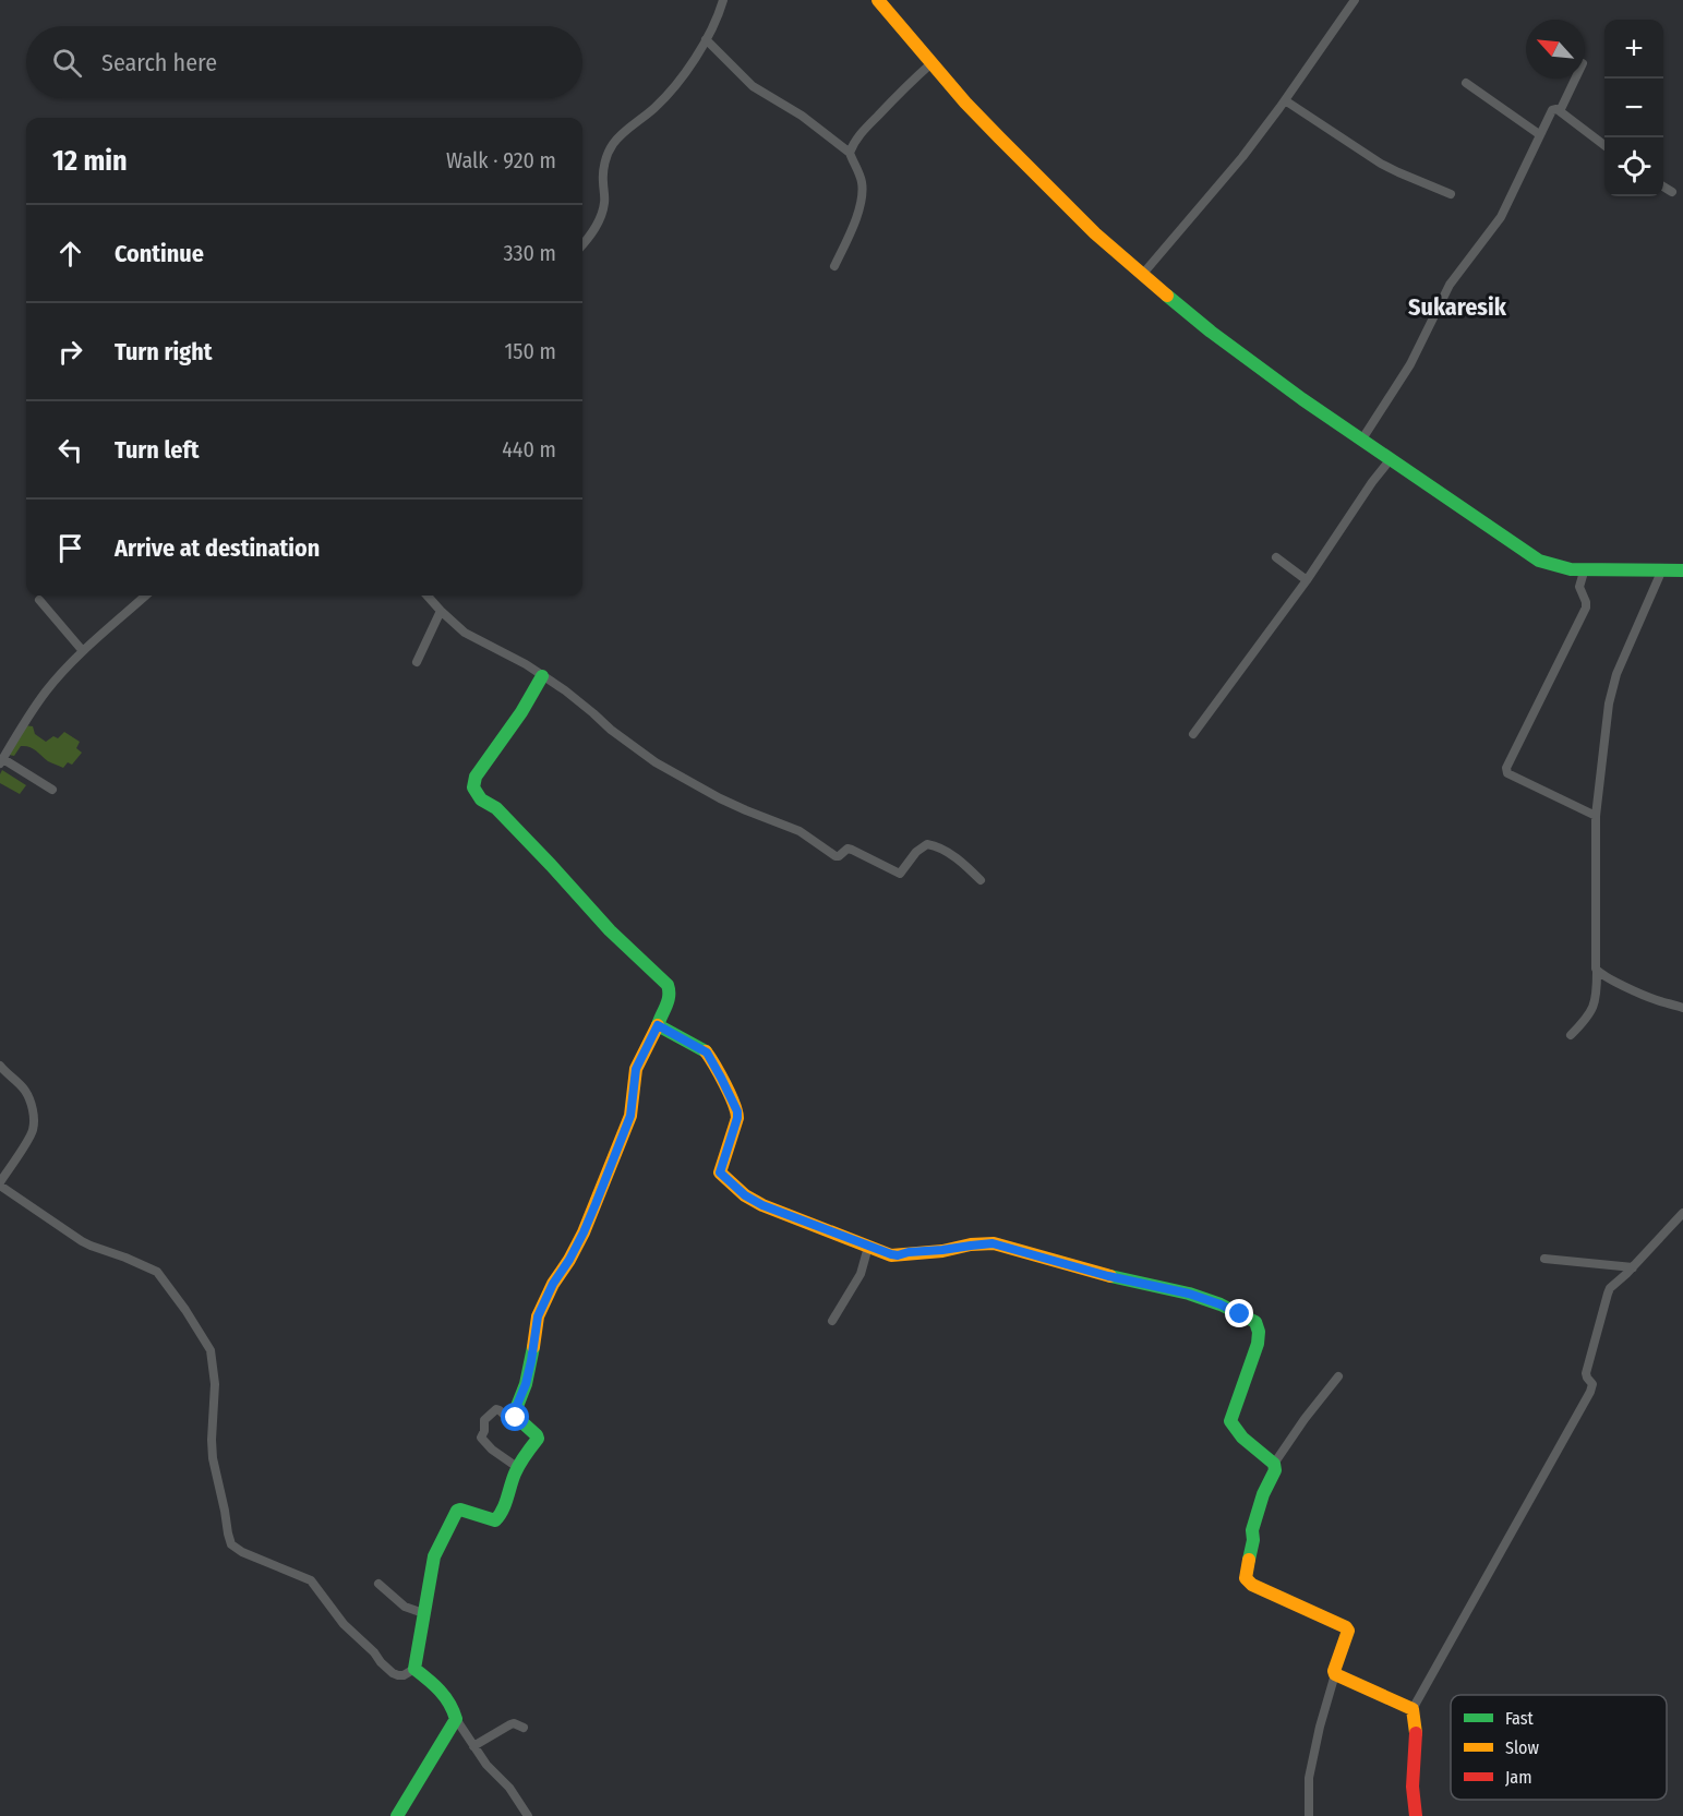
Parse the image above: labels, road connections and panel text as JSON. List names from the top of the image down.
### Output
{
  "districts": ["Sukaresik"],
  "legend": ["Fast", "Slow", "Jam"],
  "north": "top left",
  "page": {
    "map_buttons": ["+", "−"],
    "search": "Search here",
    "heading": ["12 min", "Walk · 920 m"],
    "list": [
      ["Continue", "330 m"],
      ["Turn right", "150 m"],
      ["Turn left", "440 m"],
      "Arrive at destination"
    ]
  }
}
